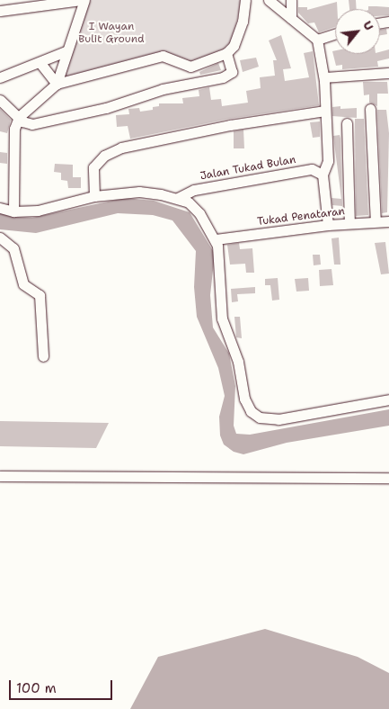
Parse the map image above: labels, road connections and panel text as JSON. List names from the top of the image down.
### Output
{
  "streets": {
    "street": ["Jalan Tukad Bulan", "Tukad Penataran"]
  },
  "parks": ["I Wayan Bulit Ground"],
  "scale_bar": "100 m",
  "north": "top right"
}
